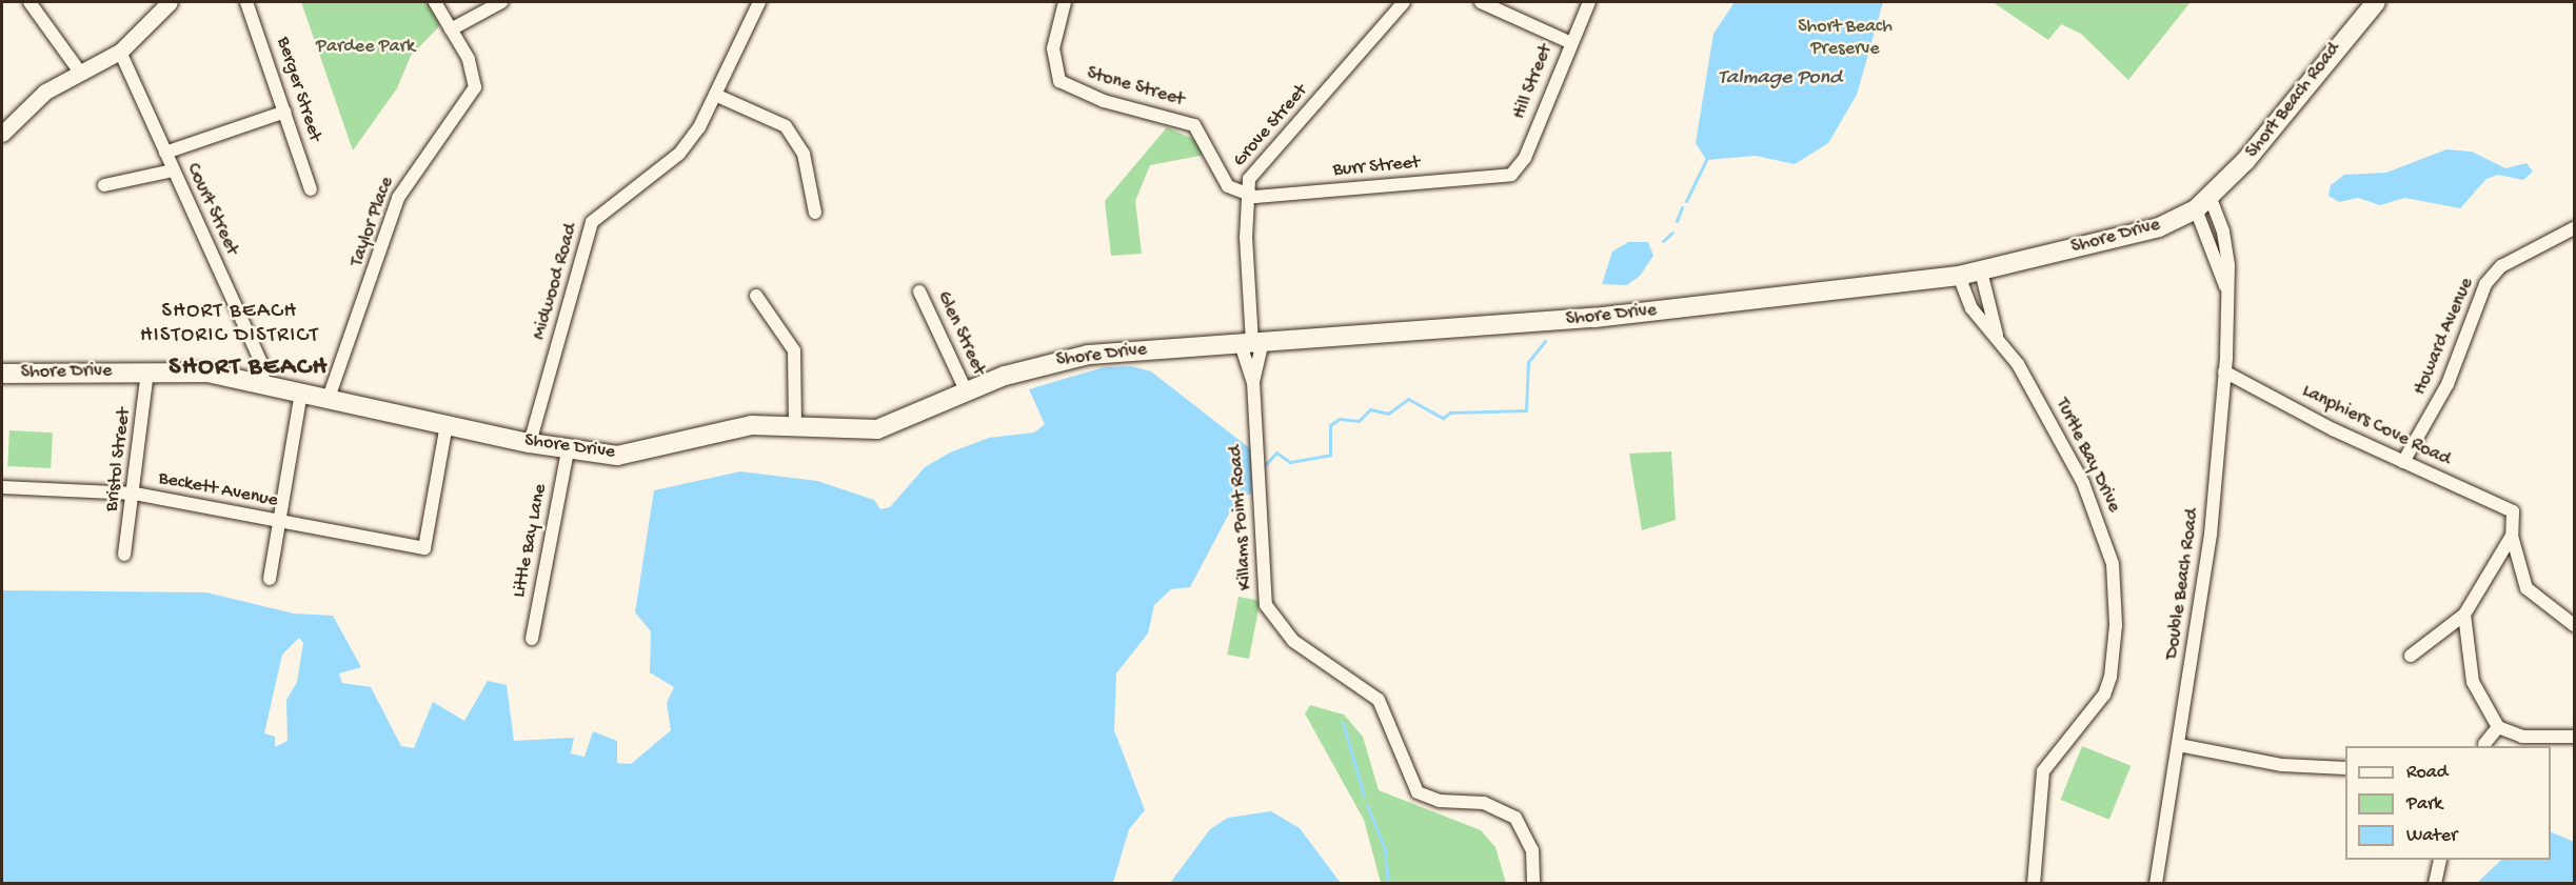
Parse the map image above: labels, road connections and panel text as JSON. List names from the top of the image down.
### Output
{
  "streets": {
    "main road": ["Short Beach Road", "Shore Drive"],
    "street": [
      "Hill Street",
      "Stone Street",
      "Berger Street",
      "Grove Street",
      "Burr Street",
      "Court Street",
      "Taylor Place",
      "Midwood Road",
      "Glen Street",
      "Howard Avenue",
      "Lanphiers Cove Road",
      "Turtle Bay Drive",
      "Bristol Street",
      "Beckett Avenue",
      "Killams Point Road",
      "Little Bay Lane",
      "Double Beach Road"
    ]
  },
  "crossings": [
    ["Hill Street", "Burr Street"],
    ["Stone Street", "Grove Street"],
    ["Stone Street", "Burr Street"],
    ["Short Beach Road", "Shore Drive"],
    ["Short Beach Road", "Double Beach Road"],
    ["Grove Street", "Burr Street"],
    ["Grove Street", "Shore Drive"],
    ["Grove Street", "Killams Point Road"],
    ["Court Street", "Shore Drive"],
    ["Taylor Place", "Shore Drive"],
    ["Shore Drive", "Midwood Road"],
    ["Shore Drive", "Glen Street"],
    ["Shore Drive", "Turtle Bay Drive"],
    ["Shore Drive", "Bristol Street"],
    ["Shore Drive", "Beckett Avenue"],
    ["Shore Drive", "Killams Point Road"],
    ["Shore Drive", "Little Bay Lane"],
    ["Shore Drive", "Double Beach Road"],
    ["Howard Avenue", "Lanphiers Cove Road"],
    ["Lanphiers Cove Road", "Double Beach Road"],
    ["Bristol Street", "Beckett Avenue"]
  ],
  "districts": ["SHORT BEACH HISTORIC DISTRICT", "SHORT BEACH"],
  "water": ["Talmage Pond"],
  "parks": ["Short Beach Preserve", "Pardee Park"],
  "legend": ["Road", "Park", "Water"]
}
